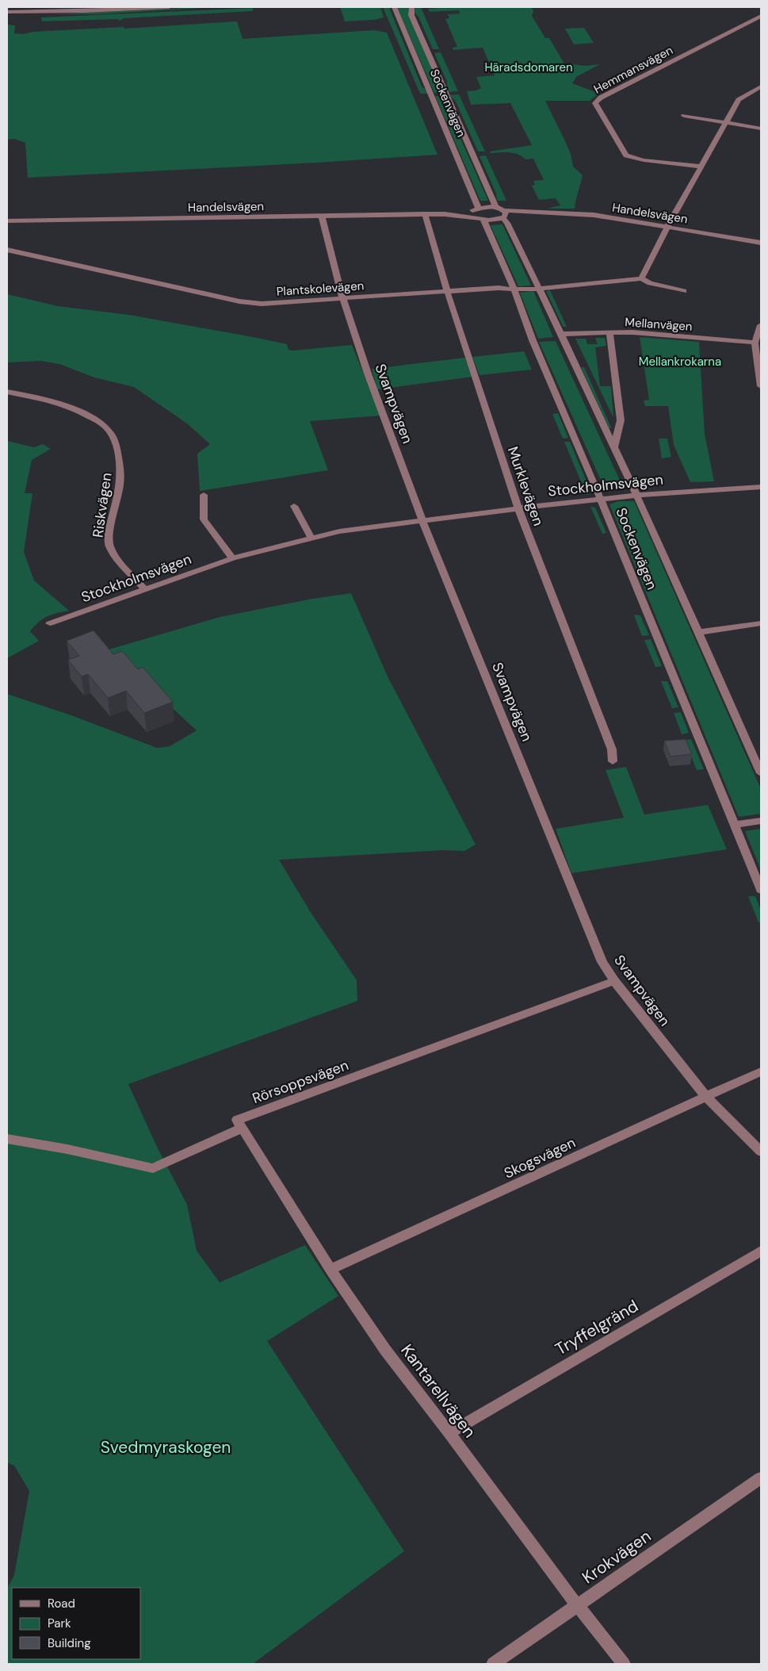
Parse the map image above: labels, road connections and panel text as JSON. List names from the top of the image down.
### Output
{
  "streets": {
    "street": [
      "Hemmansvägen",
      "Sockenvägen",
      "Handelsvägen",
      "Plantskolevägen",
      "Mellanvägen",
      "Svampvägen",
      "Stockholmsvägen",
      "Murklevägen",
      "Riskvägen",
      "Rörsoppsvägen",
      "Skogsvägen",
      "Tryffelgränd",
      "Kantarellvägen",
      "Krokvägen"
    ]
  },
  "crossings": [
    ["Sockenvägen", "Handelsvägen"],
    ["Sockenvägen", "Plantskolevägen"],
    ["Sockenvägen", "Mellanvägen"],
    ["Sockenvägen", "Stockholmsvägen"],
    ["Handelsvägen", "Svampvägen"],
    ["Handelsvägen", "Murklevägen"],
    ["Plantskolevägen", "Svampvägen"],
    ["Plantskolevägen", "Murklevägen"],
    ["Svampvägen", "Stockholmsvägen"],
    ["Svampvägen", "Rörsoppsvägen"],
    ["Svampvägen", "Skogsvägen"],
    ["Stockholmsvägen", "Murklevägen"],
    ["Stockholmsvägen", "Riskvägen"],
    ["Rörsoppsvägen", "Kantarellvägen"],
    ["Skogsvägen", "Kantarellvägen"],
    ["Tryffelgränd", "Kantarellvägen"],
    ["Kantarellvägen", "Krokvägen"]
  ],
  "parks": ["Häradsdomaren", "Mellankrokarna", "Svedmyraskogen"],
  "legend": ["Road", "Park", "Building"]
}
